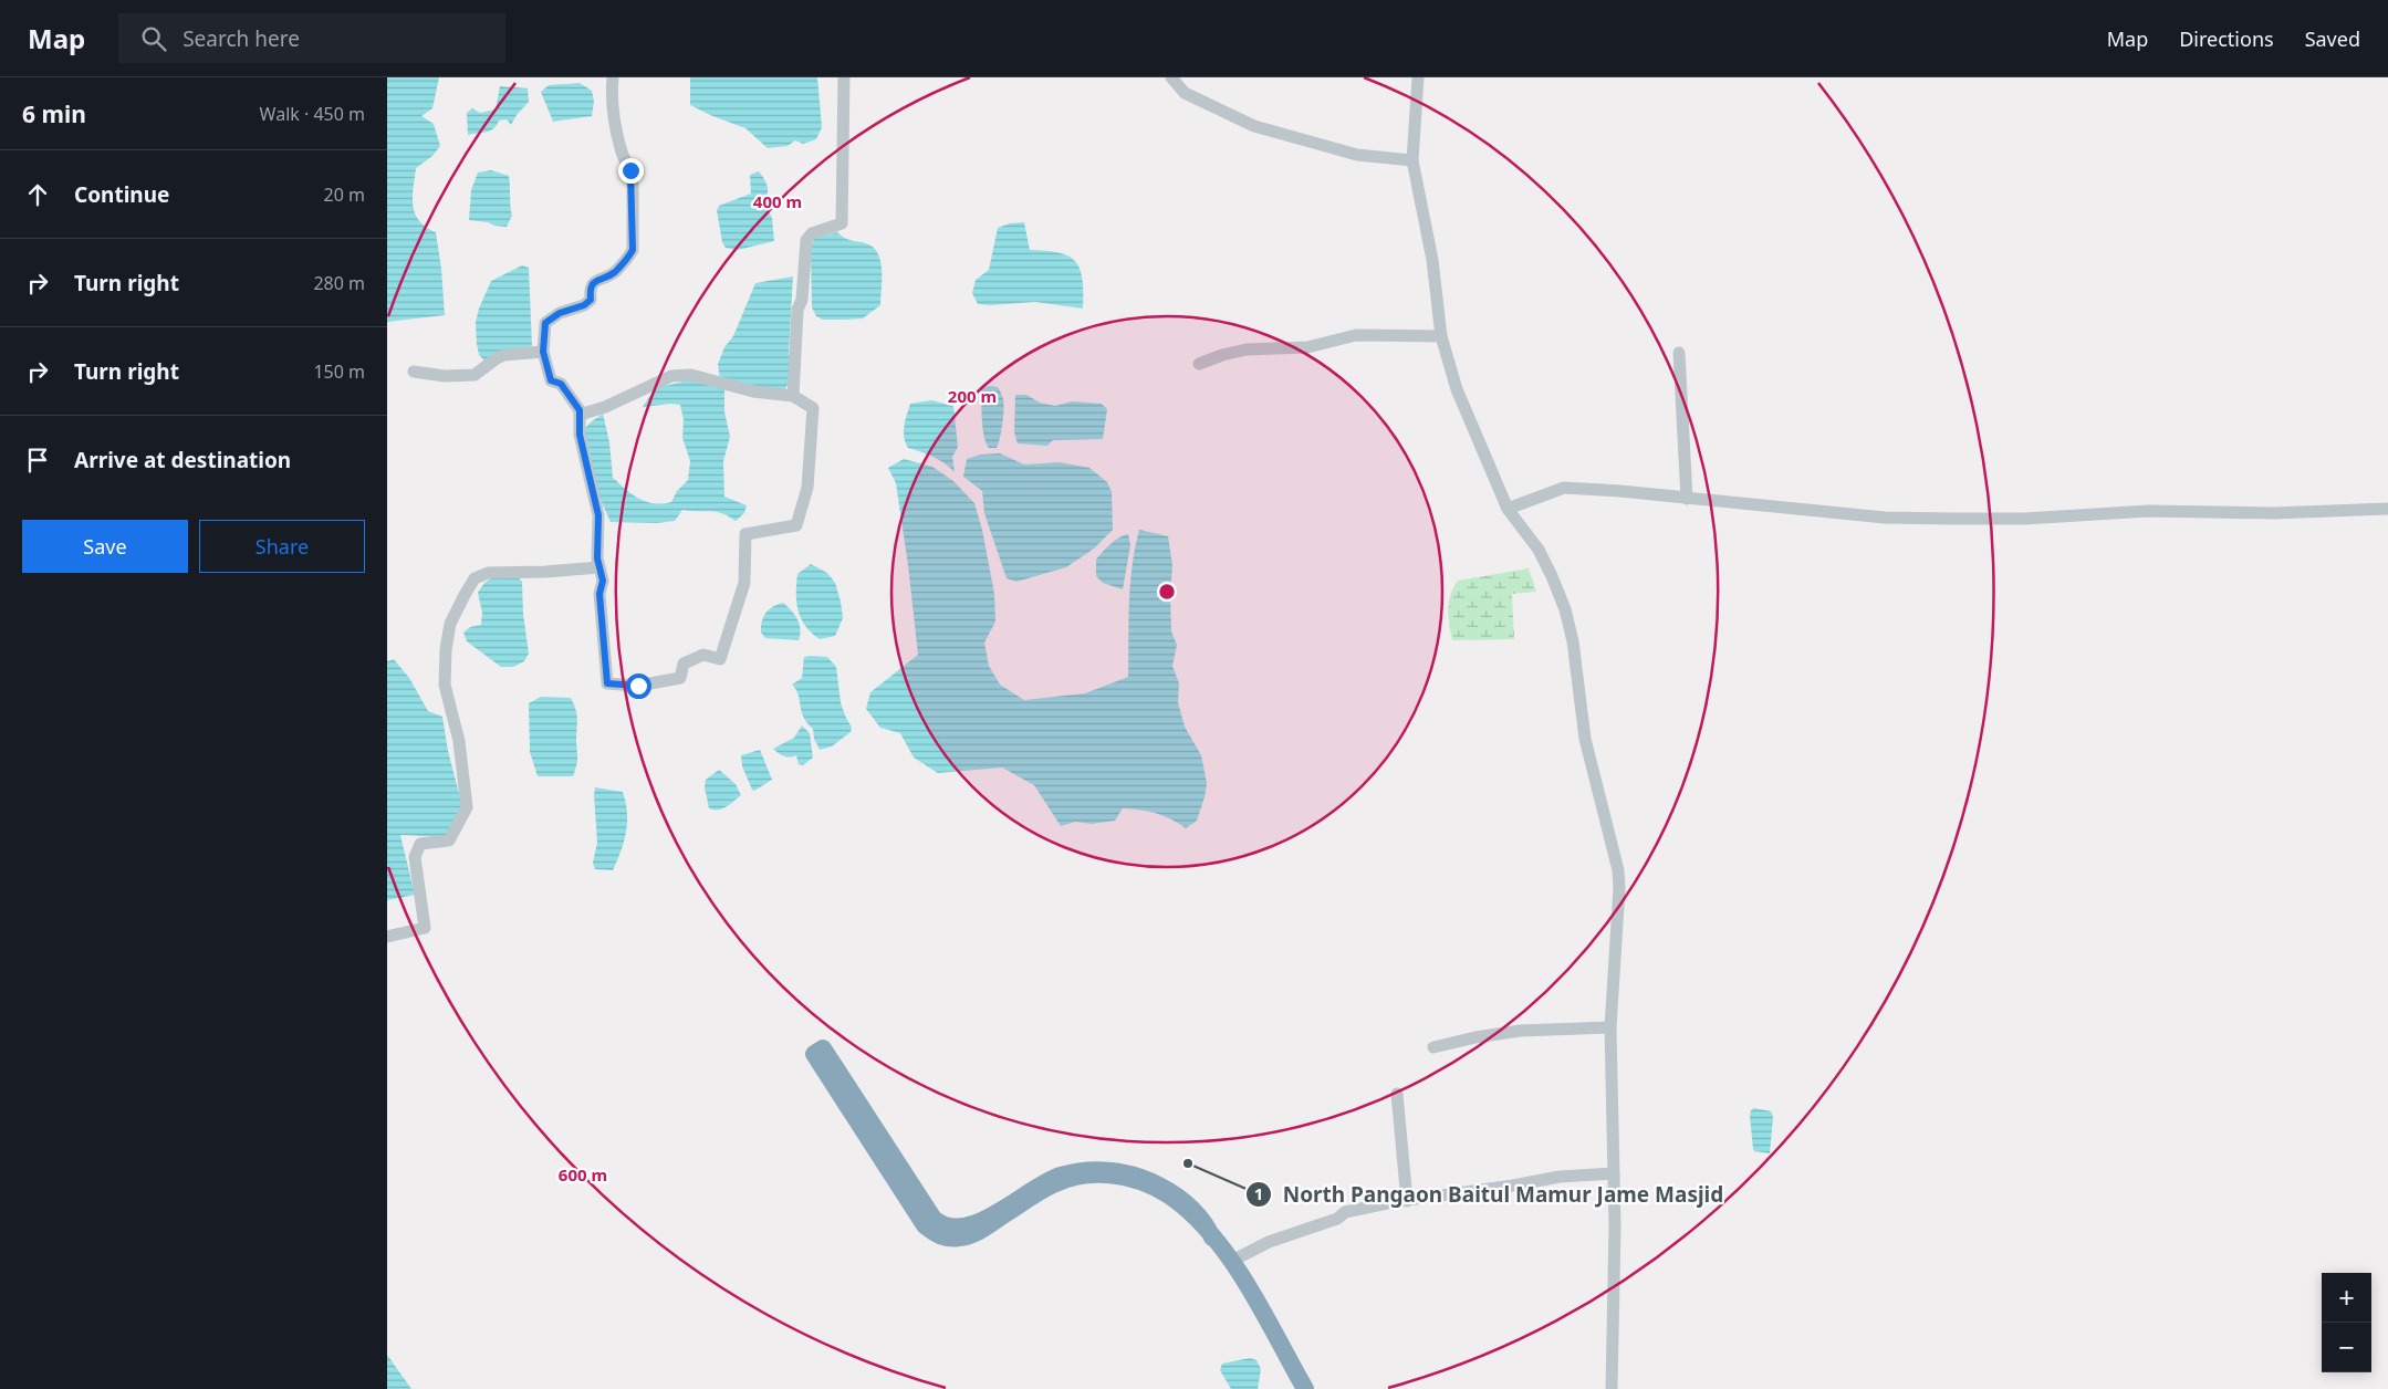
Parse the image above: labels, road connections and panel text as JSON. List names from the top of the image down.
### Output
{
  "places": ["North Pangaon Baitul Mamur Jame Masjid"],
  "page": {
    "header": "Map",
    "search": "Search here",
    "nav": ["Map", "Directions", "Saved"],
    "heading": ["6 min", "Walk · 450 m"],
    "list": [
      ["Continue", "20 m"],
      ["Turn right", "280 m"],
      ["Turn right", "150 m"],
      "Arrive at destination"
    ],
    "buttons": ["Save", "Share"],
    "map_buttons": ["+", "−"]
  },
  "rings": ["400 m", "200 m", "600 m"]
}
